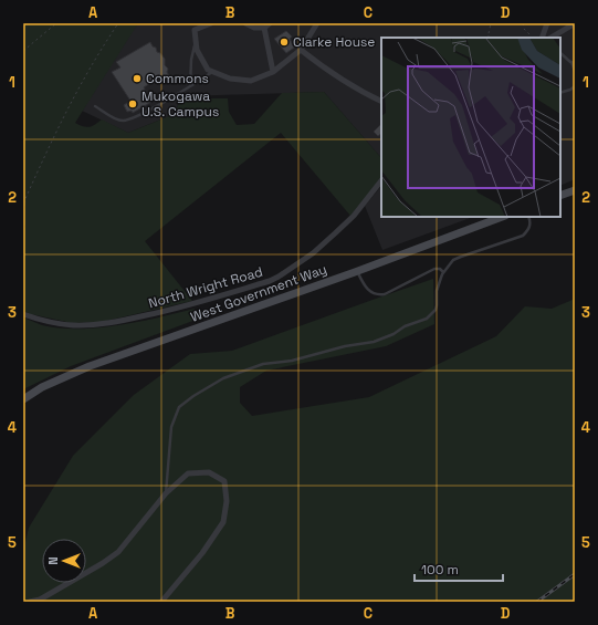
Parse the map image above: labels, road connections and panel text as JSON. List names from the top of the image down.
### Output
{
  "streets": {
    "main road": ["West Government Way"],
    "street": ["North Wright Road"]
  },
  "places": ["Clarke House", "Commons", "Mukogawa U.S. Campus"],
  "scale_bar": "100 m",
  "north": "left",
  "grid": {
    "columns": [
      "A",
      "B",
      "C",
      "D"
    ],
    "rows": [
      "1",
      "2",
      "3",
      "4",
      "5"
    ]
  }
}
